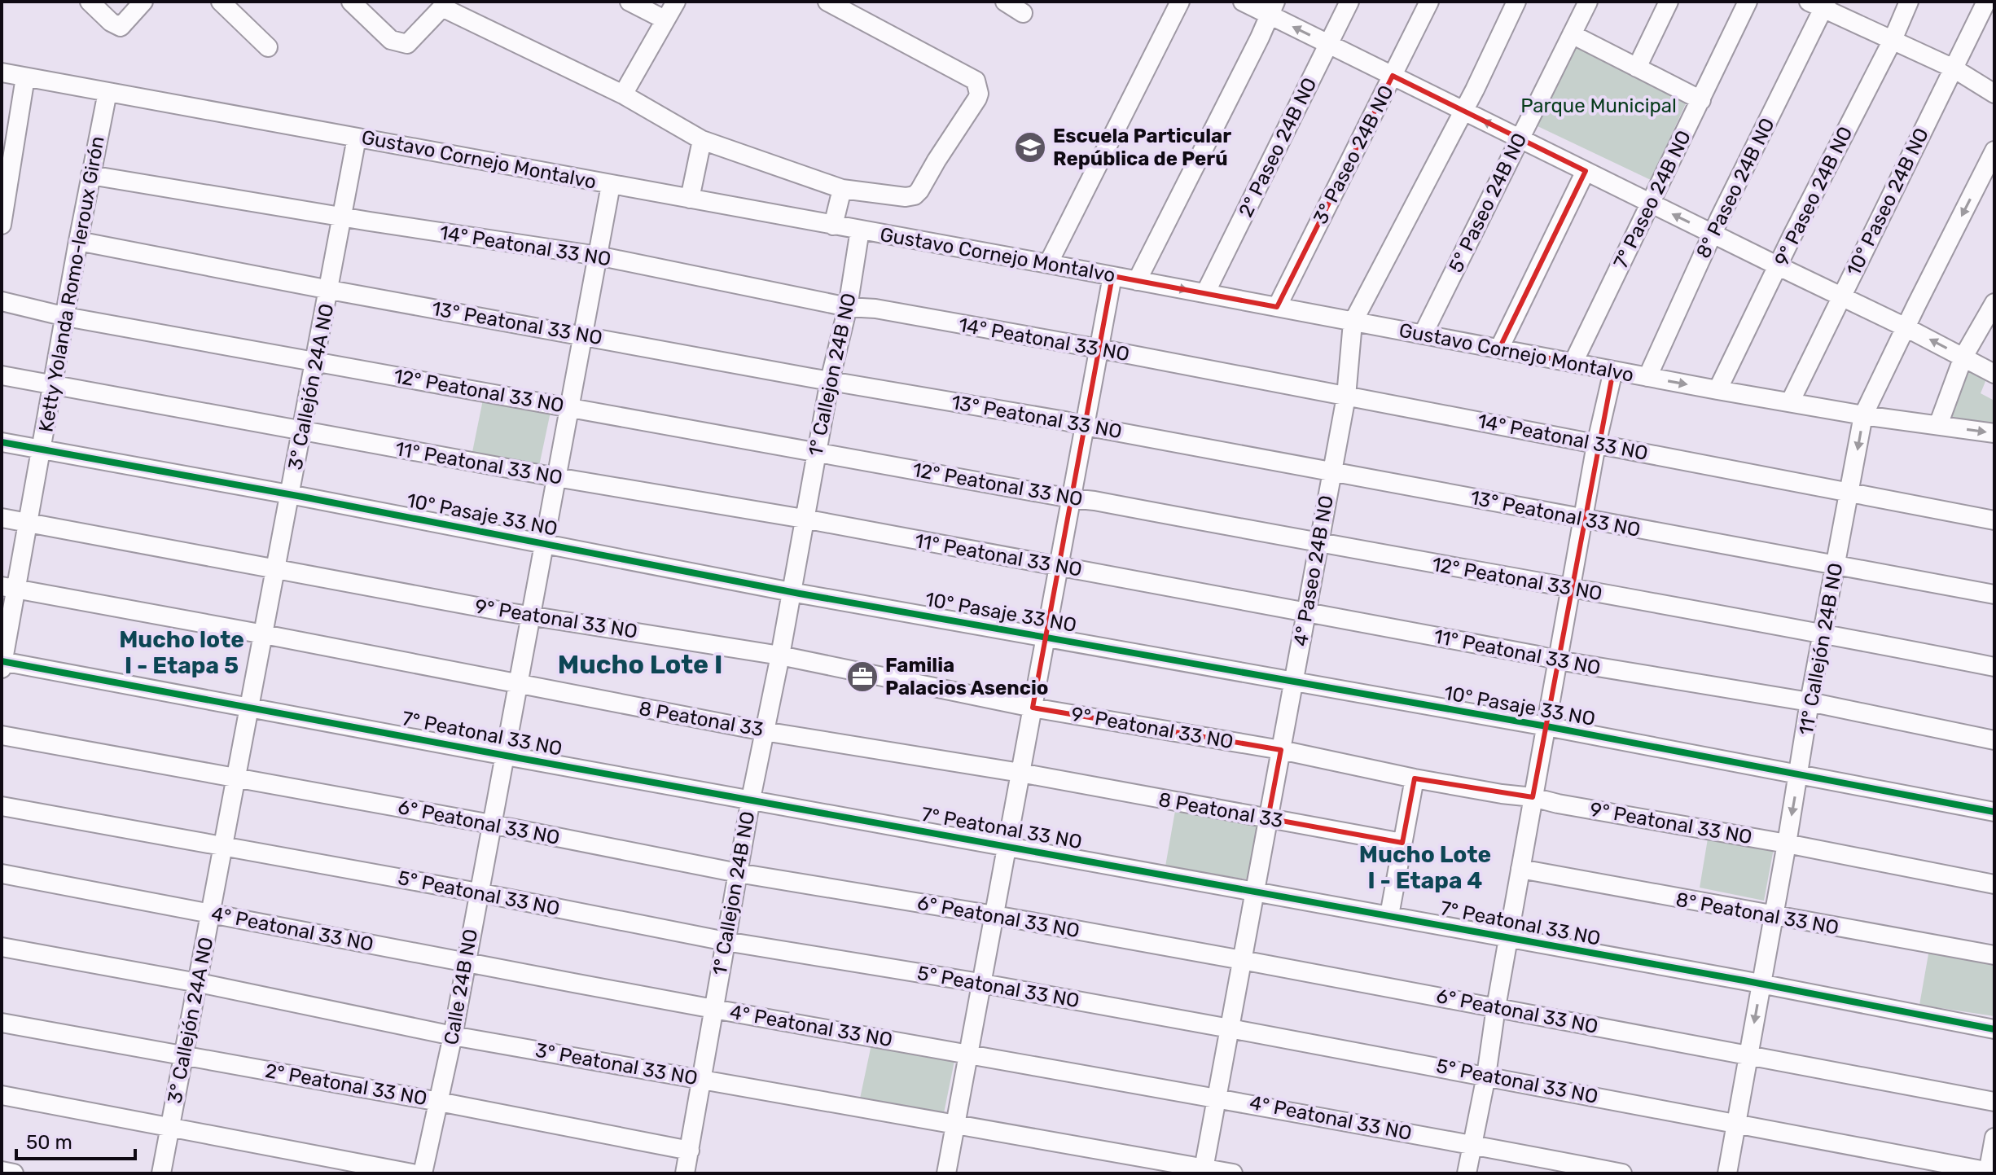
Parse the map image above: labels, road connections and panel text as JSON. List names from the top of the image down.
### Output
{
  "streets": {
    "street": [
      "2° Paseo 24B NO",
      "3° Paseo 24B NO",
      "Gustavo Cornejo Montalvo",
      "8° Paseo 24B NO",
      "9° Paseo 24B NO",
      "7° Paseo 24B NO",
      "10° Paseo 24B NO",
      "5° Paseo 24B NO",
      "14° Peatonal 33 NO",
      "Ketty Yolanda Romo-leroux Girón",
      "13° Peatonal 33 NO",
      "1° Callejon 24B NO",
      "3° Callejón 24A NO",
      "12° Peatonal 33 NO",
      "11° Peatonal 33 NO",
      "10° Pasaje 33 NO",
      "4° Paseo 24B NO",
      "9° Peatonal 33 NO",
      "11° Callejón 24B NO",
      "8 Peatonal 33",
      "7° Peatonal 33 NO",
      "6° Peatonal 33 NO",
      "5° Peatonal 33 NO",
      "8° Peatonal 33 NO",
      "4° Peatonal 33 NO",
      "Calle 24B NO",
      "3° Peatonal 33 NO",
      "2° Peatonal 33 NO"
    ]
  },
  "crossings": [
    ["2° Paseo 24B NO", "Gustavo Cornejo Montalvo"],
    ["3° Paseo 24B NO", "Gustavo Cornejo Montalvo"],
    ["Gustavo Cornejo Montalvo", "8° Paseo 24B NO"],
    ["Gustavo Cornejo Montalvo", "9° Paseo 24B NO"],
    ["Gustavo Cornejo Montalvo", "7° Paseo 24B NO"],
    ["Gustavo Cornejo Montalvo", "10° Paseo 24B NO"],
    ["Gustavo Cornejo Montalvo", "5° Paseo 24B NO"],
    ["Gustavo Cornejo Montalvo", "Ketty Yolanda Romo-leroux Girón"],
    ["Gustavo Cornejo Montalvo", "1° Callejon 24B NO"],
    ["Gustavo Cornejo Montalvo", "3° Callejón 24A NO"],
    ["Gustavo Cornejo Montalvo", "4° Paseo 24B NO"],
    ["Gustavo Cornejo Montalvo", "11° Callejón 24B NO"],
    ["Gustavo Cornejo Montalvo", "Calle 24B NO"],
    ["14° Peatonal 33 NO", "Ketty Yolanda Romo-leroux Girón"],
    ["14° Peatonal 33 NO", "1° Callejon 24B NO"],
    ["14° Peatonal 33 NO", "3° Callejón 24A NO"],
    ["14° Peatonal 33 NO", "4° Paseo 24B NO"],
    ["14° Peatonal 33 NO", "11° Callejón 24B NO"],
    ["14° Peatonal 33 NO", "Calle 24B NO"],
    ["Ketty Yolanda Romo-leroux Girón", "13° Peatonal 33 NO"],
    ["Ketty Yolanda Romo-leroux Girón", "12° Peatonal 33 NO"],
    ["Ketty Yolanda Romo-leroux Girón", "11° Peatonal 33 NO"],
    ["Ketty Yolanda Romo-leroux Girón", "10° Pasaje 33 NO"],
    ["Ketty Yolanda Romo-leroux Girón", "9° Peatonal 33 NO"],
    ["Ketty Yolanda Romo-leroux Girón", "8 Peatonal 33"],
    ["Ketty Yolanda Romo-leroux Girón", "7° Peatonal 33 NO"],
    ["13° Peatonal 33 NO", "1° Callejon 24B NO"],
    ["13° Peatonal 33 NO", "3° Callejón 24A NO"],
    ["13° Peatonal 33 NO", "4° Paseo 24B NO"],
    ["13° Peatonal 33 NO", "11° Callejón 24B NO"],
    ["13° Peatonal 33 NO", "Calle 24B NO"],
    ["1° Callejon 24B NO", "12° Peatonal 33 NO"],
    ["1° Callejon 24B NO", "11° Peatonal 33 NO"],
    ["1° Callejon 24B NO", "10° Pasaje 33 NO"],
    ["1° Callejon 24B NO", "9° Peatonal 33 NO"],
    ["1° Callejon 24B NO", "8 Peatonal 33"],
    ["1° Callejon 24B NO", "7° Peatonal 33 NO"],
    ["1° Callejon 24B NO", "6° Peatonal 33 NO"],
    ["1° Callejon 24B NO", "5° Peatonal 33 NO"],
    ["1° Callejon 24B NO", "4° Peatonal 33 NO"],
    ["1° Callejon 24B NO", "3° Peatonal 33 NO"],
    ["1° Callejon 24B NO", "2° Peatonal 33 NO"],
    ["3° Callejón 24A NO", "12° Peatonal 33 NO"],
    ["3° Callejón 24A NO", "11° Peatonal 33 NO"],
    ["3° Callejón 24A NO", "10° Pasaje 33 NO"],
    ["3° Callejón 24A NO", "9° Peatonal 33 NO"],
    ["3° Callejón 24A NO", "8 Peatonal 33"],
    ["3° Callejón 24A NO", "7° Peatonal 33 NO"],
    ["3° Callejón 24A NO", "6° Peatonal 33 NO"],
    ["3° Callejón 24A NO", "5° Peatonal 33 NO"],
    ["3° Callejón 24A NO", "4° Peatonal 33 NO"],
    ["3° Callejón 24A NO", "3° Peatonal 33 NO"],
    ["3° Callejón 24A NO", "2° Peatonal 33 NO"],
    ["12° Peatonal 33 NO", "4° Paseo 24B NO"],
    ["12° Peatonal 33 NO", "11° Callejón 24B NO"],
    ["12° Peatonal 33 NO", "Calle 24B NO"],
    ["11° Peatonal 33 NO", "4° Paseo 24B NO"],
    ["11° Peatonal 33 NO", "11° Callejón 24B NO"],
    ["11° Peatonal 33 NO", "Calle 24B NO"],
    ["10° Pasaje 33 NO", "4° Paseo 24B NO"],
    ["10° Pasaje 33 NO", "11° Callejón 24B NO"],
    ["10° Pasaje 33 NO", "Calle 24B NO"],
    ["4° Paseo 24B NO", "9° Peatonal 33 NO"],
    ["4° Paseo 24B NO", "8 Peatonal 33"],
    ["4° Paseo 24B NO", "7° Peatonal 33 NO"],
    ["4° Paseo 24B NO", "6° Peatonal 33 NO"],
    ["4° Paseo 24B NO", "5° Peatonal 33 NO"],
    ["4° Paseo 24B NO", "4° Peatonal 33 NO"],
    ["4° Paseo 24B NO", "3° Peatonal 33 NO"],
    ["9° Peatonal 33 NO", "11° Callejón 24B NO"],
    ["9° Peatonal 33 NO", "Calle 24B NO"],
    ["11° Callejón 24B NO", "7° Peatonal 33 NO"],
    ["11° Callejón 24B NO", "6° Peatonal 33 NO"],
    ["11° Callejón 24B NO", "5° Peatonal 33 NO"],
    ["11° Callejón 24B NO", "8° Peatonal 33 NO"],
    ["8 Peatonal 33", "Calle 24B NO"],
    ["7° Peatonal 33 NO", "Calle 24B NO"],
    ["6° Peatonal 33 NO", "Calle 24B NO"],
    ["5° Peatonal 33 NO", "Calle 24B NO"],
    ["4° Peatonal 33 NO", "Calle 24B NO"],
    ["Calle 24B NO", "3° Peatonal 33 NO"],
    ["Calle 24B NO", "2° Peatonal 33 NO"]
  ],
  "one_way": ["11° Callejón 24B NO"],
  "districts": ["Mucho lote I - Etapa 5", "Mucho Lote I", "Mucho Lote I - Etapa 4"],
  "parks": ["Parque Municipal"],
  "places": {
    "school or university": ["Escuela Particular República de Perú"],
    "office": ["Familia Palacios Asencio"]
  },
  "scale_bar": "50 m"
}
